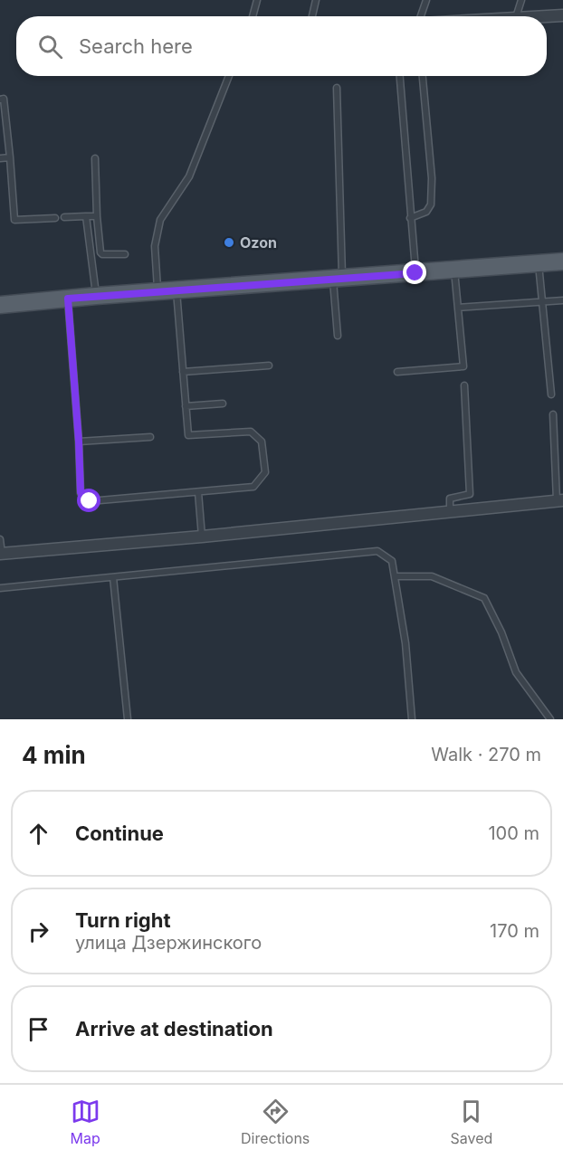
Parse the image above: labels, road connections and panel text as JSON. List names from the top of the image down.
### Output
{
  "places": ["Ozon"],
  "page": {
    "search": "Search here",
    "heading": ["4 min", "Walk · 270 m"],
    "list": [
      ["Continue", "100 m"],
      ["Turn right", "улица Дзержинского", "170 m"],
      "Arrive at destination"
    ],
    "nav": ["Map", "Directions", "Saved"]
  }
}
